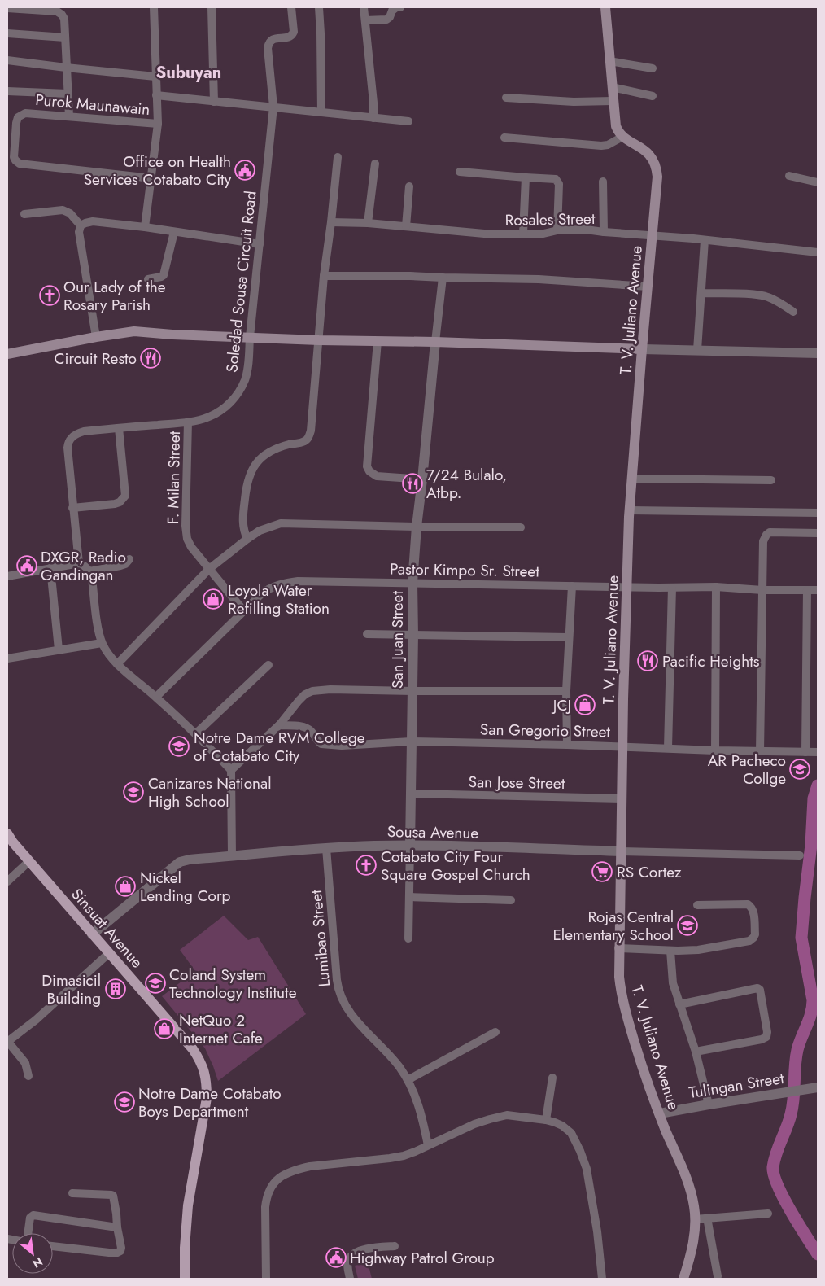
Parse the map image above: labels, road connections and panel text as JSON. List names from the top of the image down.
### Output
{
  "streets": {
    "main road": ["T. V. Juliano Avenue", "Sinsuat Avenue"],
    "street": [
      "Purok Maunawain",
      "Rosales Street",
      "Soledad Sousa Circuit Road",
      "F. Milan Street",
      "Pastor Kimpo Sr. Street",
      "San Juan Street",
      "San Gregorio Street",
      "San Jose Street",
      "Sousa Avenue",
      "Lumibao Street",
      "Tulingan Street"
    ]
  },
  "crossings": [
    ["Rosales Street", "T. V. Juliano Avenue"],
    ["Soledad Sousa Circuit Road", "F. Milan Street"],
    ["T. V. Juliano Avenue", "Pastor Kimpo Sr. Street"],
    ["T. V. Juliano Avenue", "San Gregorio Street"],
    ["T. V. Juliano Avenue", "San Jose Street"],
    ["T. V. Juliano Avenue", "Sousa Avenue"],
    ["T. V. Juliano Avenue", "Tulingan Street"],
    ["F. Milan Street", "Pastor Kimpo Sr. Street"],
    ["Pastor Kimpo Sr. Street", "San Juan Street"],
    ["San Juan Street", "San Gregorio Street"],
    ["San Juan Street", "San Jose Street"],
    ["San Juan Street", "Sousa Avenue"],
    ["Sousa Avenue", "Sinsuat Avenue"],
    ["Sousa Avenue", "Lumibao Street"]
  ],
  "districts": ["Subuyan"],
  "places": {
    "public building": ["Office on Health Services Cotabato City", "DXGR, Radio Gandingan", "Highway Patrol Group"],
    "church": ["Our Lady of the Rosary Parish", "Cotabato City Four Square Gospel Church"],
    "restaurant": ["Circuit Resto", "7/24 Bulalo, Atbp.", "Pacific Heights"],
    "shop": [
      "Loyola Water Refilling Station",
      "JCJ",
      "Nickel Lending Corp",
      "NetQuo 2 Internet Cafe"
    ],
    "school or university": [
      "Notre Dame RVM College of Cotabato City",
      "AR Pacheco Collge",
      "Canizares National High School",
      "Rojas Central Elementary School",
      "Coland System Technology Institute",
      "Notre Dame Cotabato Boys Department"
    ],
    "supermarket": ["RS Cortez"],
    "building": ["Dimasicil Building"]
  },
  "north": "bottom right"
}
